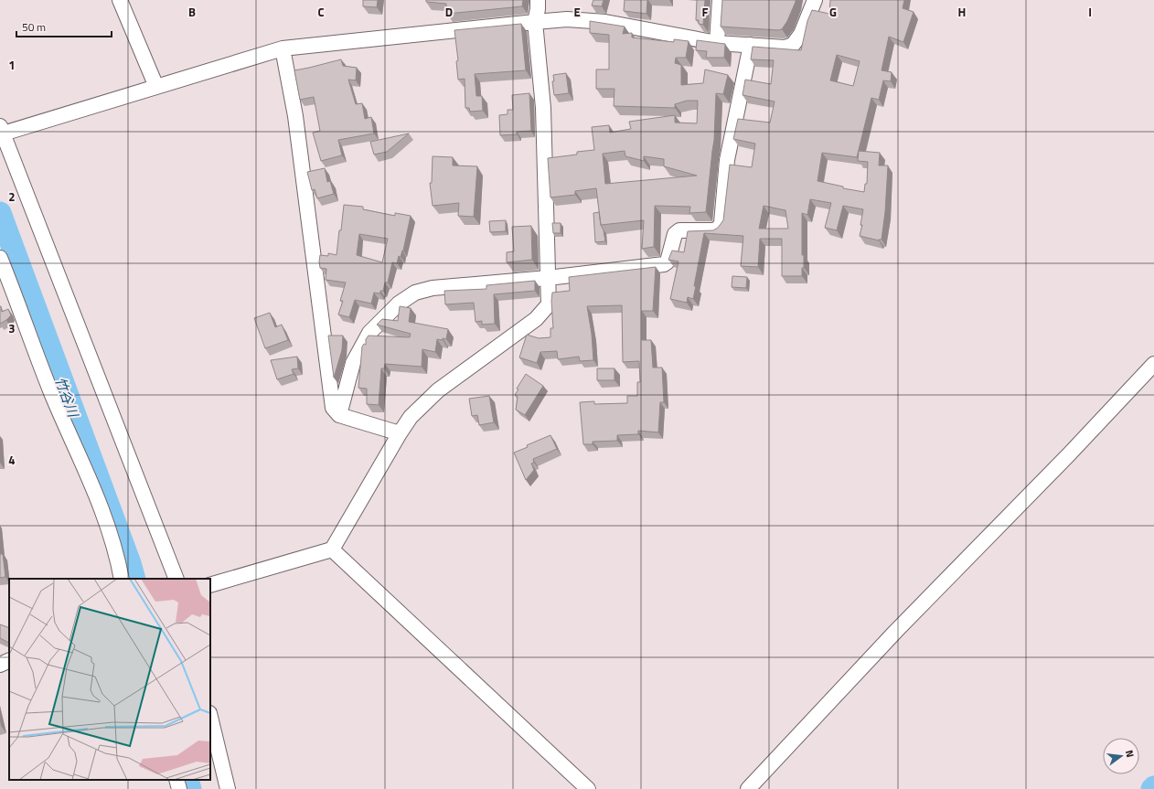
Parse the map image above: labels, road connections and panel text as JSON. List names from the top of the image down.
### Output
{
  "water": ["竹谷川"],
  "scale_bar": "50 m",
  "north": "right",
  "grid": {
    "columns": [
      "B",
      "C",
      "D",
      "E",
      "F",
      "G",
      "H",
      "I"
    ],
    "rows": [
      "1",
      "2",
      "3",
      "4"
    ]
  }
}
